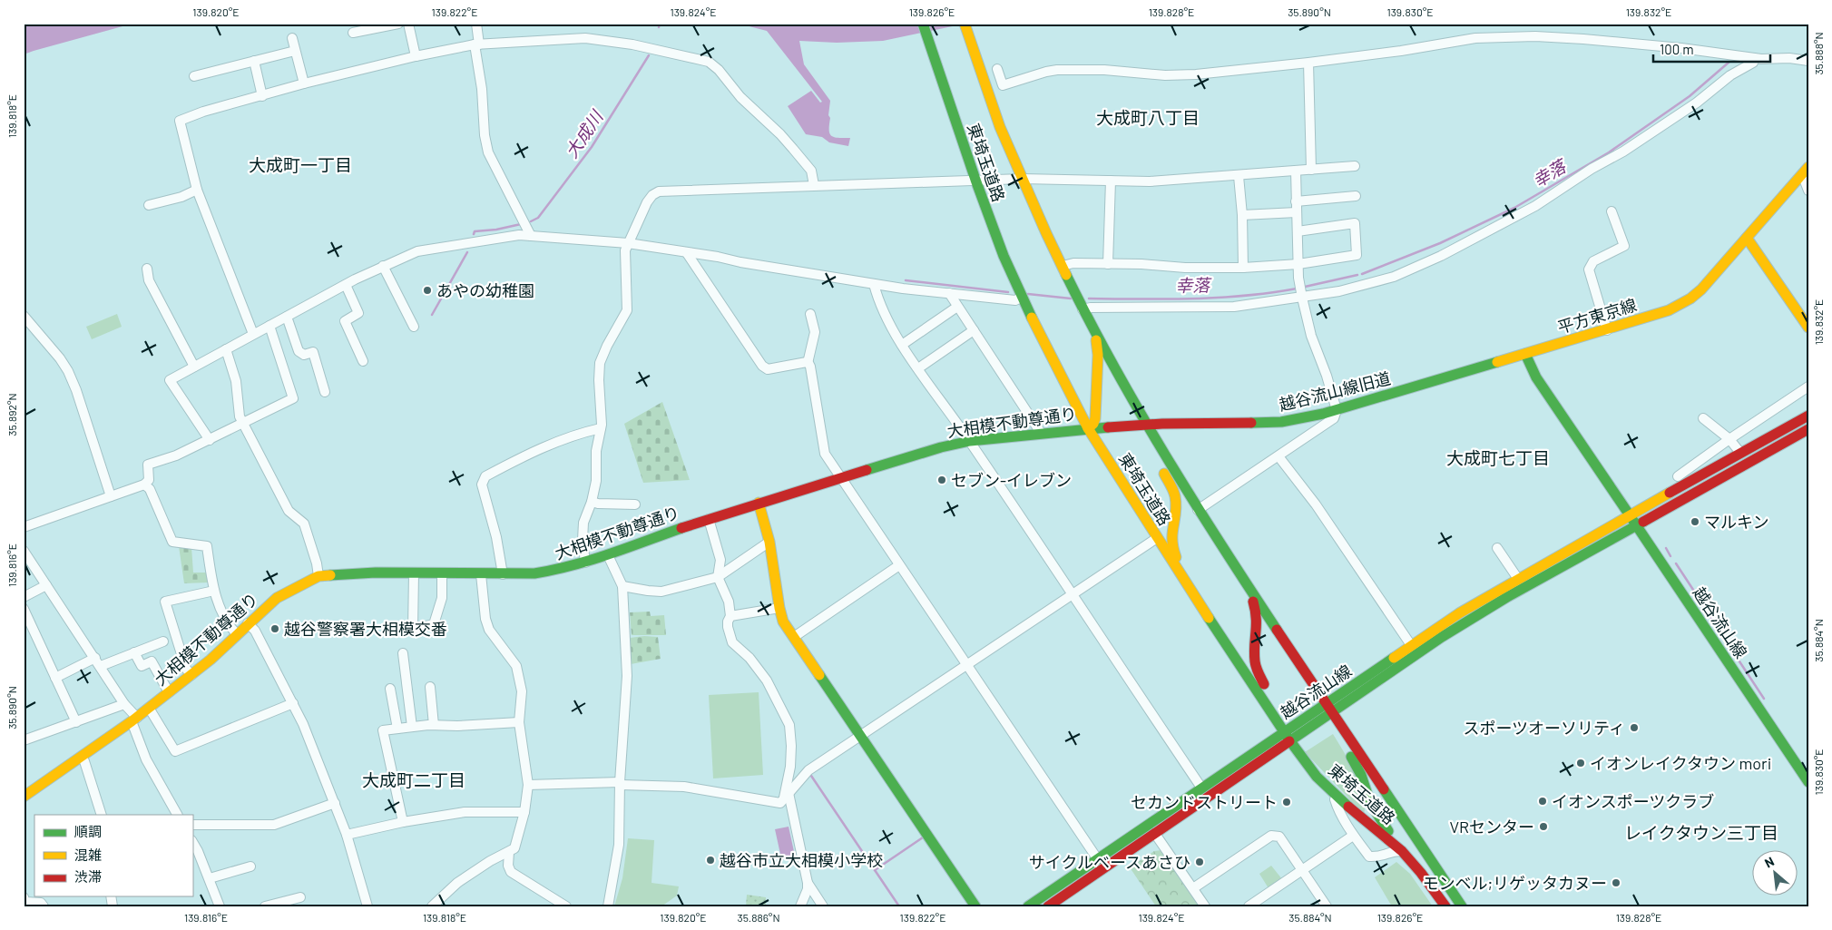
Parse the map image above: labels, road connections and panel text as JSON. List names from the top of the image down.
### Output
{
  "streets": {
    "main road": [
      "東埼玉道路",
      "平方東京線",
      "越谷流山線旧道",
      "大相模不動尊通り",
      "越谷流山線"
    ]
  },
  "crossings": [
    ["東埼玉道路", "越谷流山線旧道"],
    ["東埼玉道路", "大相模不動尊通り"],
    ["東埼玉道路", "越谷流山線"],
    ["平方東京線", "越谷流山線旧道"],
    ["越谷流山線旧道", "大相模不動尊通り"]
  ],
  "districts": [
    "大成町八丁目",
    "大成町一丁目",
    "大成町七丁目",
    "大成町二丁目",
    "レイクタウン三丁目"
  ],
  "water": ["大成川", "幸落"],
  "places": [
    "あやの幼稚園",
    "セブン-イレブン",
    "マルキン",
    "越谷警察署大相模交番",
    "スポーツオーソリティ",
    "イオンレイクタウン mori",
    "イオンスポーツクラブ",
    "セカンドストリート",
    "VRセンター",
    "越谷市立大相模小学校",
    "サイクルベースあさひ",
    "モンベル;リゲッタカヌー"
  ],
  "legend": ["順調", "混雑", "渋滞"],
  "scale_bar": "100 m",
  "north": "top left",
  "coordinates": [
    "139.820°E",
    "139.822°E",
    "139.824°E",
    "139.826°E",
    "139.828°E",
    "35.890°N",
    "139.830°E",
    "139.832°E",
    "35.888°N",
    "139.818°E",
    "35.892°N",
    "139.816°E",
    "35.884°N",
    "35.886°N"
  ]
}
